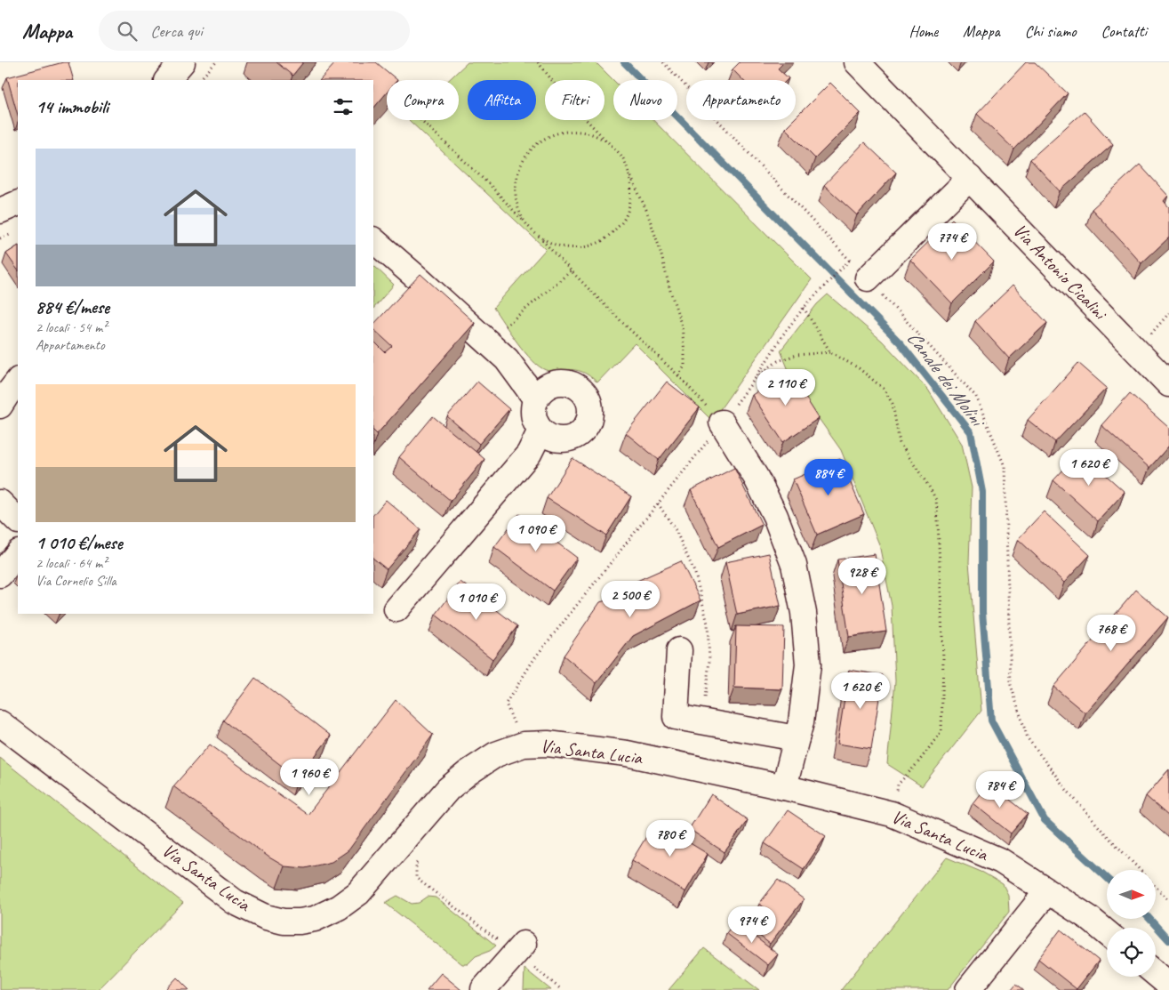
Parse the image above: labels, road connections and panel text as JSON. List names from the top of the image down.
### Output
{
  "streets": {
    "street": ["Via Antonio Cicalini", "Via Santa Lucia"]
  },
  "water": ["Canale dei Molini"],
  "north": "right",
  "page": {
    "header": "Mappa",
    "search": "Cerca qui",
    "nav": [
      "Home",
      "Mappa",
      "Chi siamo",
      "Contatti"
    ],
    "chip": [
      "Compra",
      "Affitta",
      "Filtri",
      "Nuovo",
      "Appartamento"
    ],
    "heading": "14 immobili",
    "list": [
      {
        "name": "884 €/mese",
        "note": "2 locali · 54 m² · Appartamento"
      },
      {
        "name": "1 010 €/mese",
        "note": "2 locali · 64 m² · Via Cornelio Silla"
      }
    ],
    "price": [
      "774 €",
      "2 110 €",
      "1 620 €",
      "884 €",
      "1 090 €",
      "928 €",
      "2 500 €",
      "1 010 €",
      "768 €",
      "1 620 €",
      "1 960 €",
      "784 €",
      "780 €",
      "974 €"
    ]
  }
}
